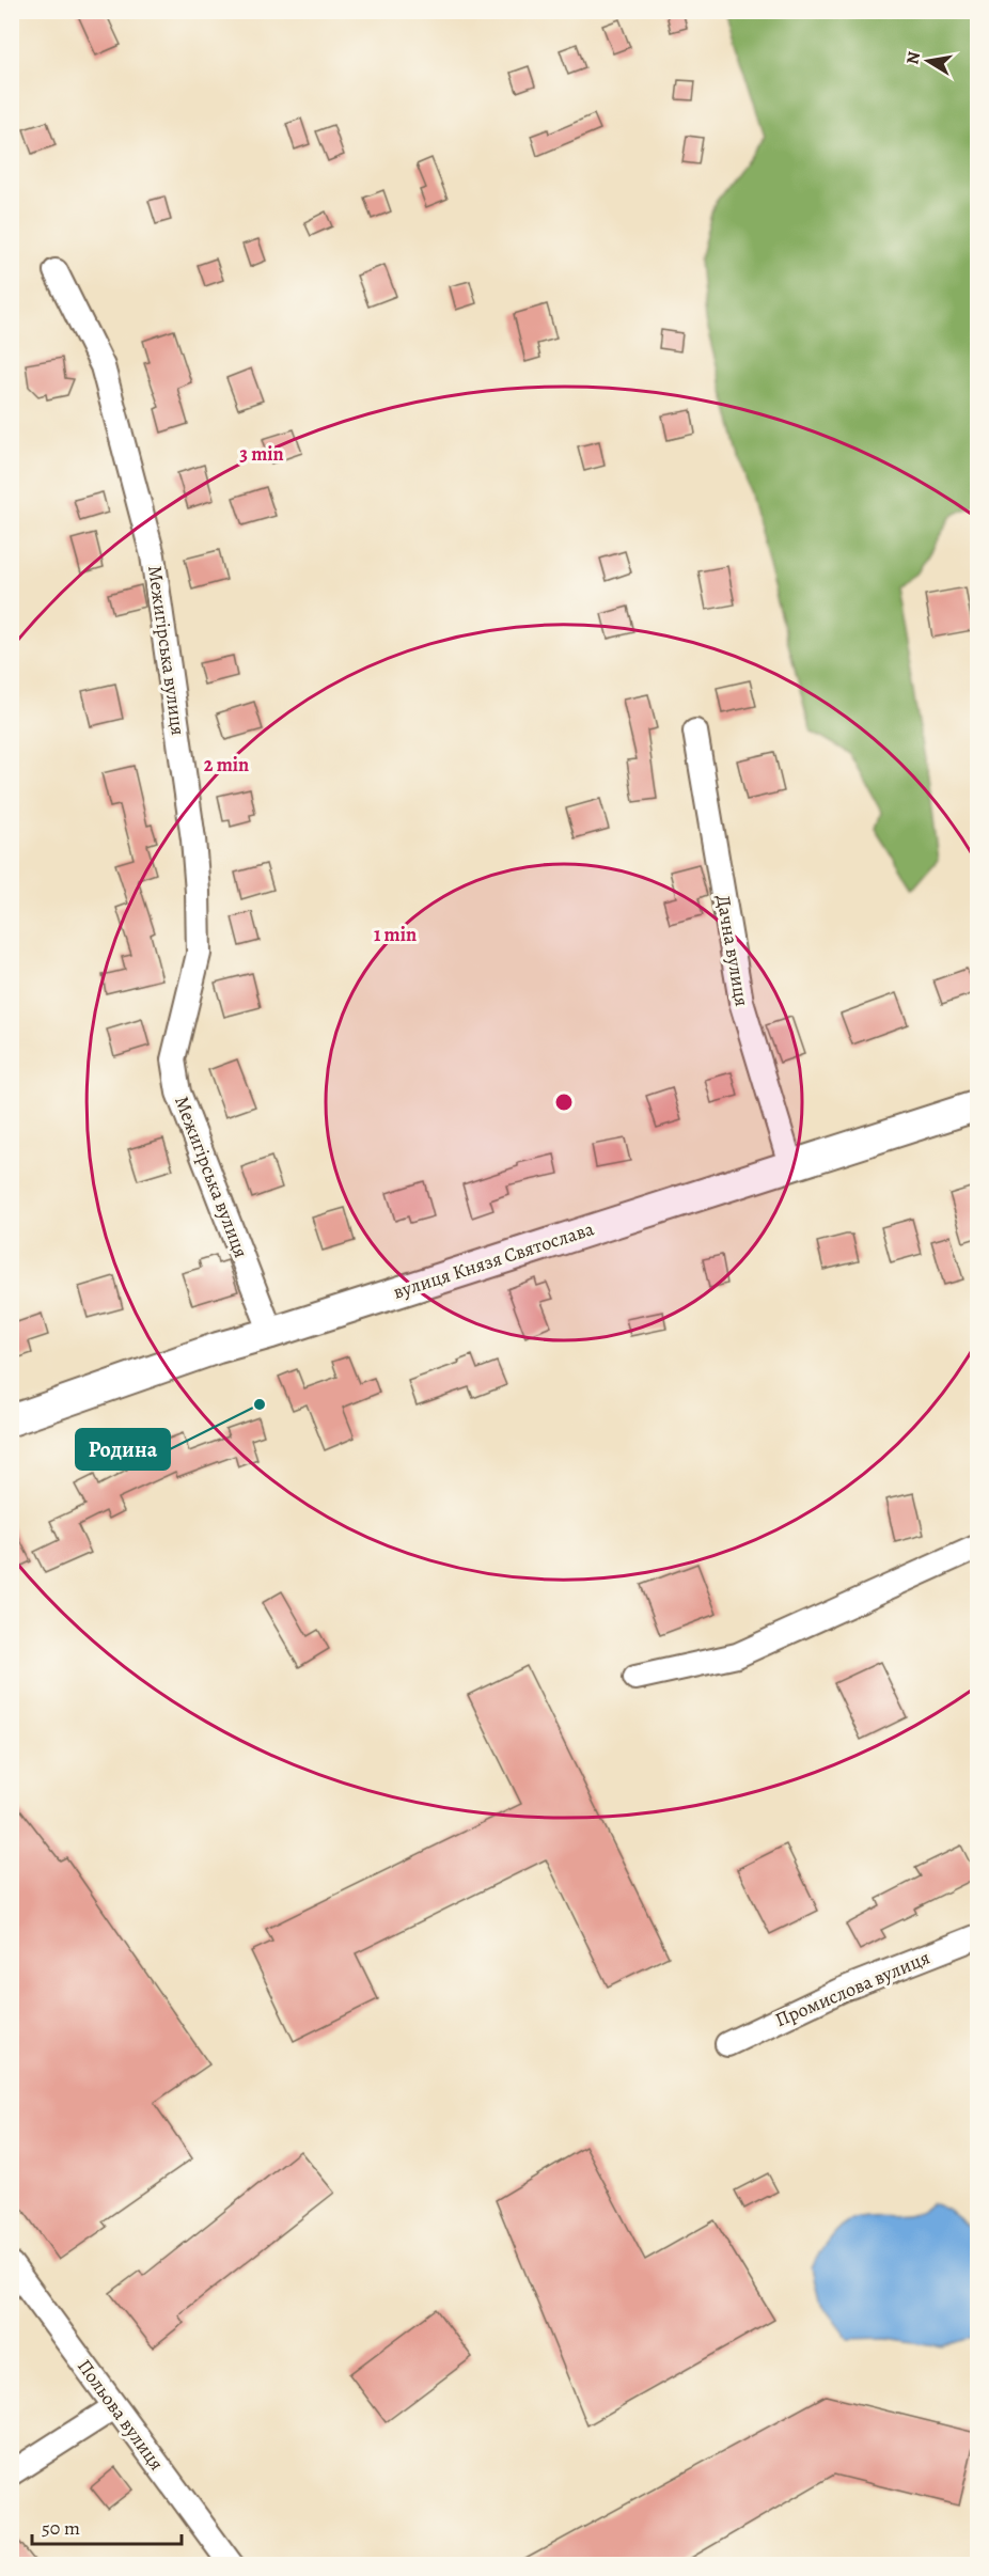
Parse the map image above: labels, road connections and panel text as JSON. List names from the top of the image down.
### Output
{
  "streets": {
    "main road": ["вулиця Князя Святослава"],
    "street": [
      "Межигірська вулиця",
      "Дачна вулиця",
      "Промислова вулиця",
      "Польова вулиця"
    ]
  },
  "crossings": [
    ["Межигірська вулиця", "вулиця Князя Святослава"],
    ["Дачна вулиця", "вулиця Князя Святослава"]
  ],
  "places": ["Родина"],
  "scale_bar": "50 m",
  "north": "left",
  "rings": ["3 min", "2 min", "1 min"]
}
